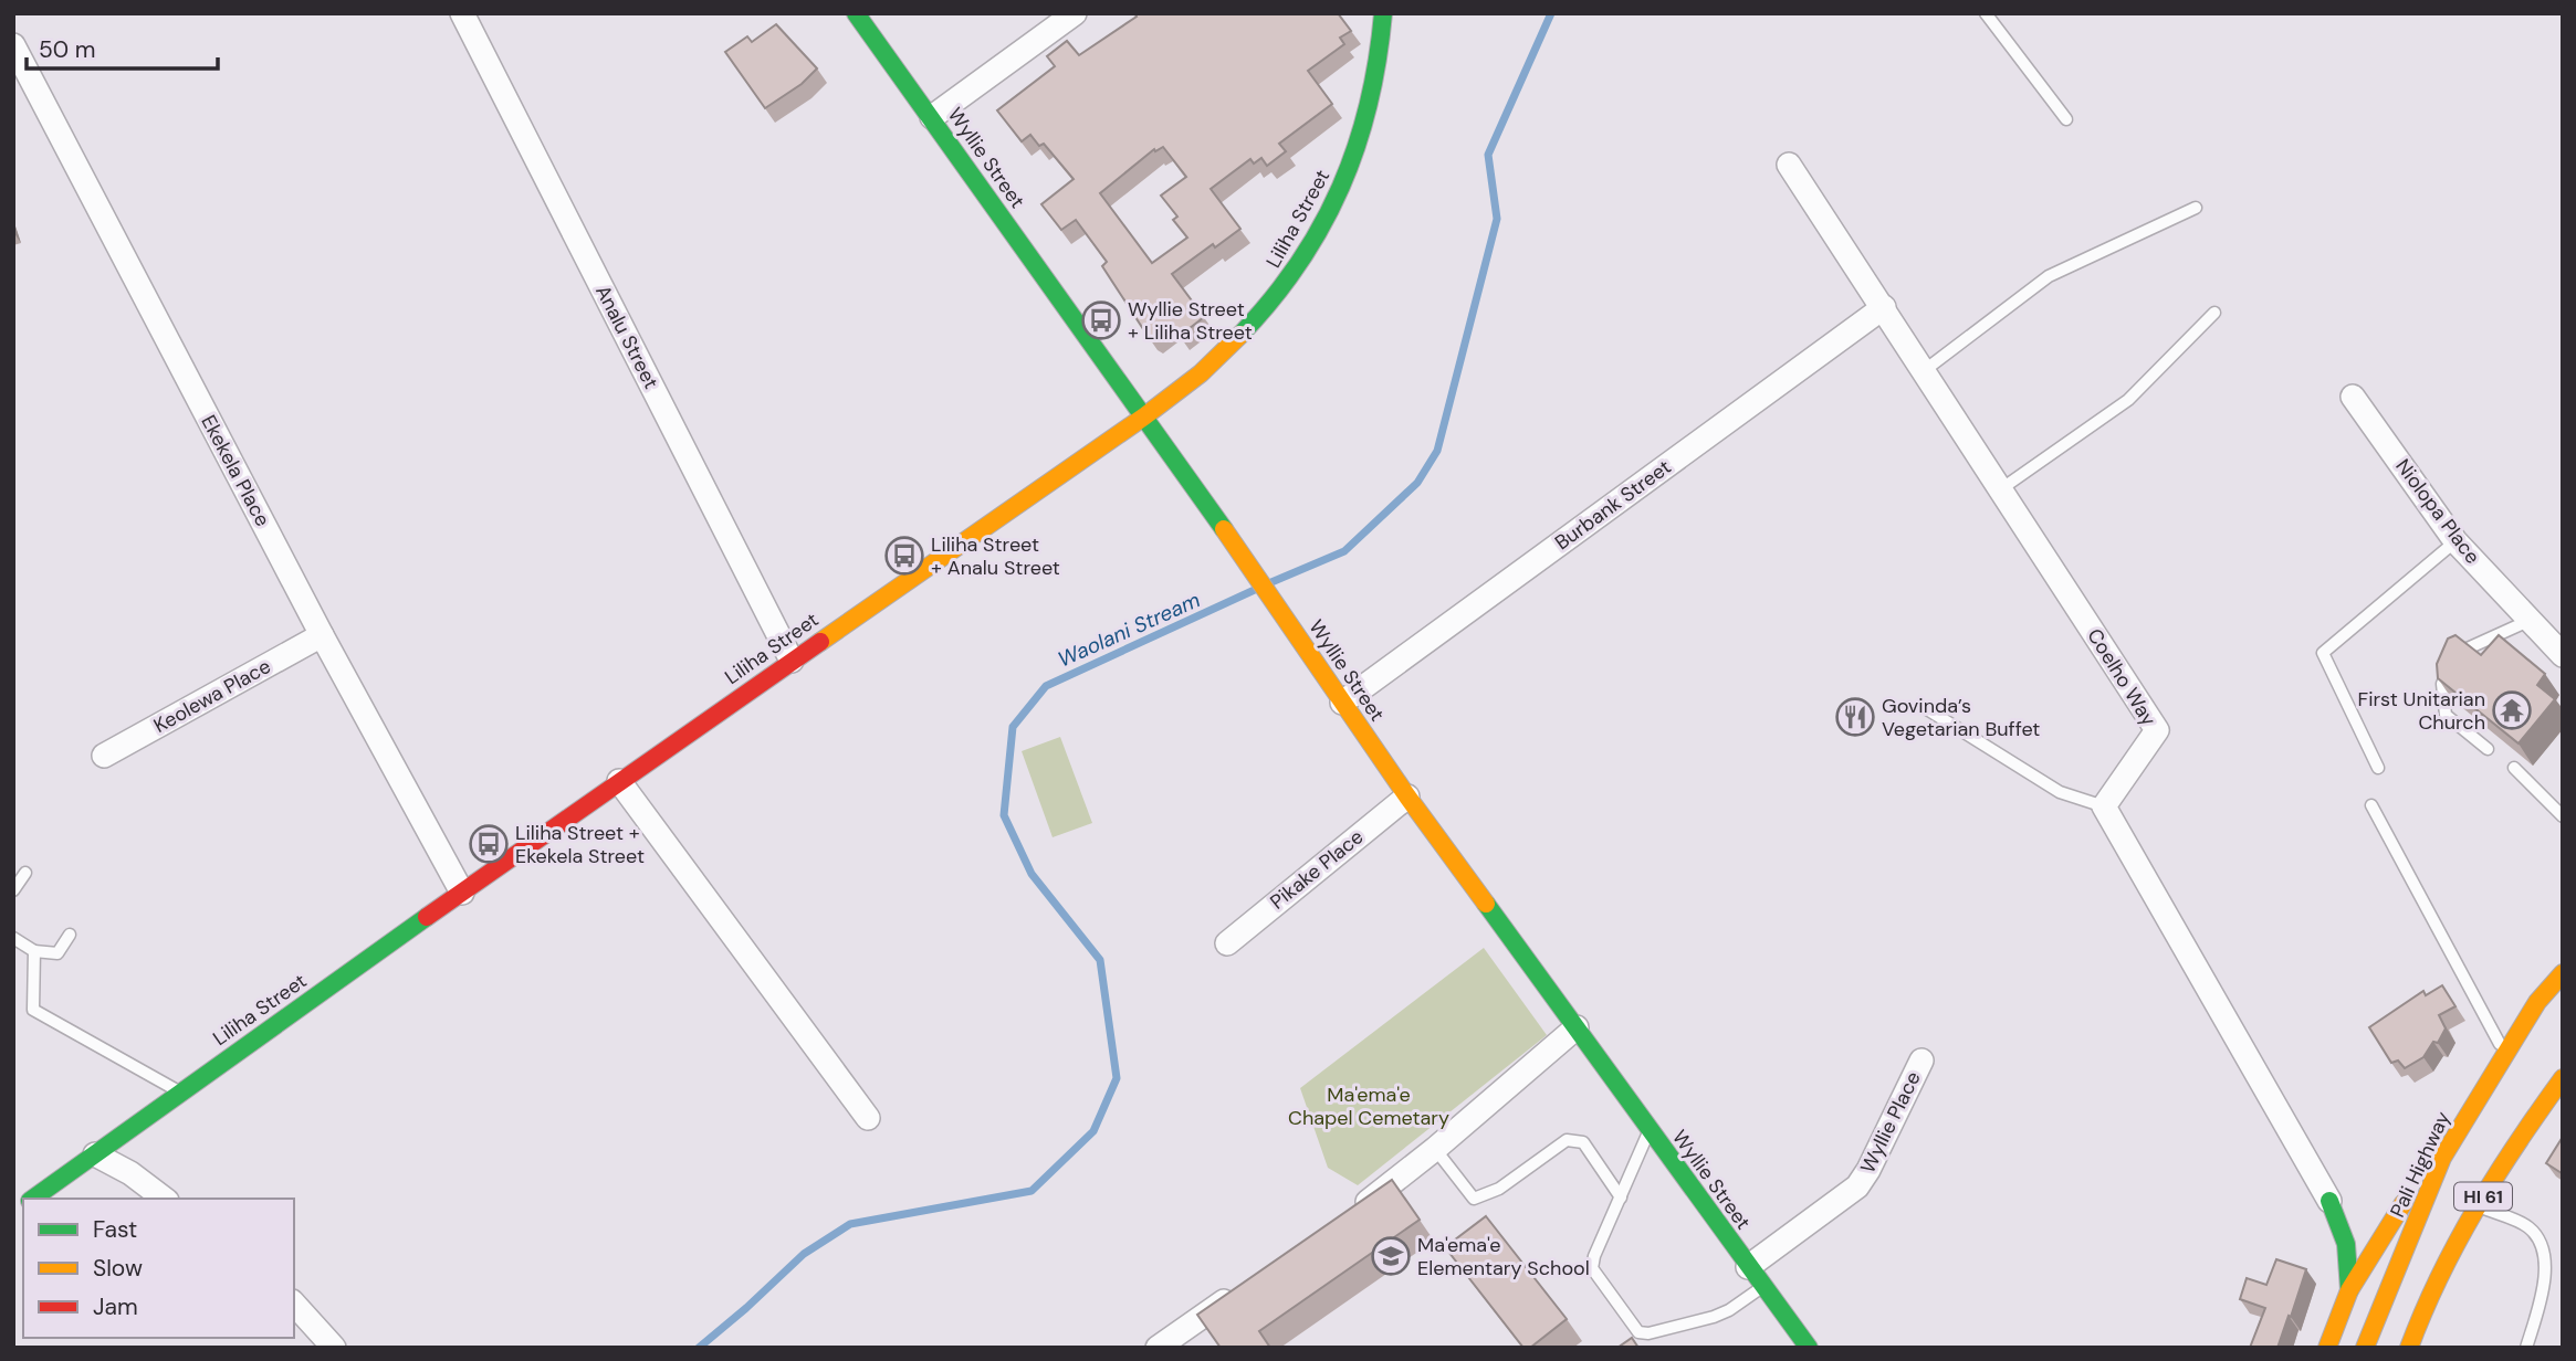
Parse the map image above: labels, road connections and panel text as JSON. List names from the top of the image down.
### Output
{
  "streets": {
    "main road": [
      "Wyllie Street",
      "Liliha Street",
      "Pali Highway",
      "HI 61"
    ],
    "street": [
      "Analu Street",
      "Ekekela Place",
      "Burbank Street",
      "Niolopa Place",
      "Coelho Way",
      "Keolewa Place",
      "Pikake Place",
      "Wyllie Place"
    ]
  },
  "crossings": [
    ["Wyllie Street", "Liliha Street"],
    ["Wyllie Street", "Burbank Street"],
    ["Wyllie Street", "Pikake Place"],
    ["Wyllie Street", "Wyllie Place"],
    ["Liliha Street", "Analu Street"],
    ["Liliha Street", "Ekekela Place"],
    ["Ekekela Place", "Keolewa Place"],
    ["Burbank Street", "Coelho Way"]
  ],
  "water": ["Waolani Stream"],
  "parks": ["Ma'ema'e Chapel Cemetary"],
  "places": {
    "bus stop": ["Wyllie Street + Liliha Street", "Liliha Street + Analu Street", "Liliha Street + Ekekela Street"],
    "temple": ["First Unitarian Church"],
    "restaurant": ["Govinda’s Vegetarian Buffet"],
    "school or university": ["Ma'ema'e Elementary School"]
  },
  "legend": ["Fast", "Slow", "Jam"],
  "scale_bar": "50 m"
}
